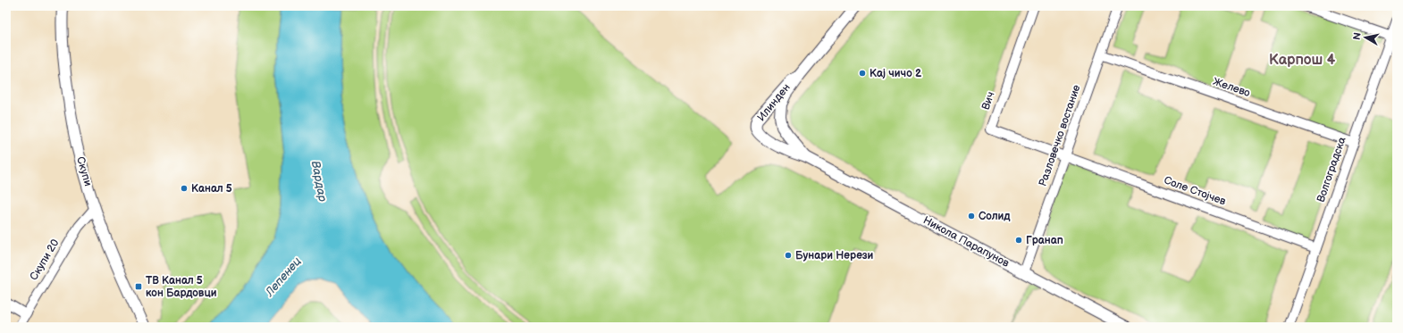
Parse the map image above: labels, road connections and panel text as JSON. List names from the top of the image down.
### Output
{
  "streets": {
    "street": [
      "Желево",
      "Вич",
      "Илинден",
      "Разловечко востание",
      "Волгоградска",
      "Скупи",
      "Соле Стојчев",
      "Никола Парапунов",
      "Скупи 20"
    ]
  },
  "crossings": [
    ["Желево", "Разловечко востание"],
    ["Желево", "Волгоградска"],
    ["Вич", "Разловечко востание"],
    ["Вич", "Соле Стојчев"],
    ["Илинден", "Никола Парапунов"],
    ["Разловечко востание", "Соле Стојчев"],
    ["Разловечко востание", "Никола Парапунов"],
    ["Волгоградска", "Соле Стојчев"],
    ["Скупи", "Скупи 20"]
  ],
  "districts": ["Карпош 4"],
  "water": ["Вардар", "Лепенец"],
  "places": {
    "other": [
      "Кај чичо 2",
      "Канал 5",
      "Солид",
      "Гранап",
      "Бунари Нерези"
    ],
    "transit": ["ТВ Канал 5 кон Бардовци"]
  },
  "north": "left"
}
